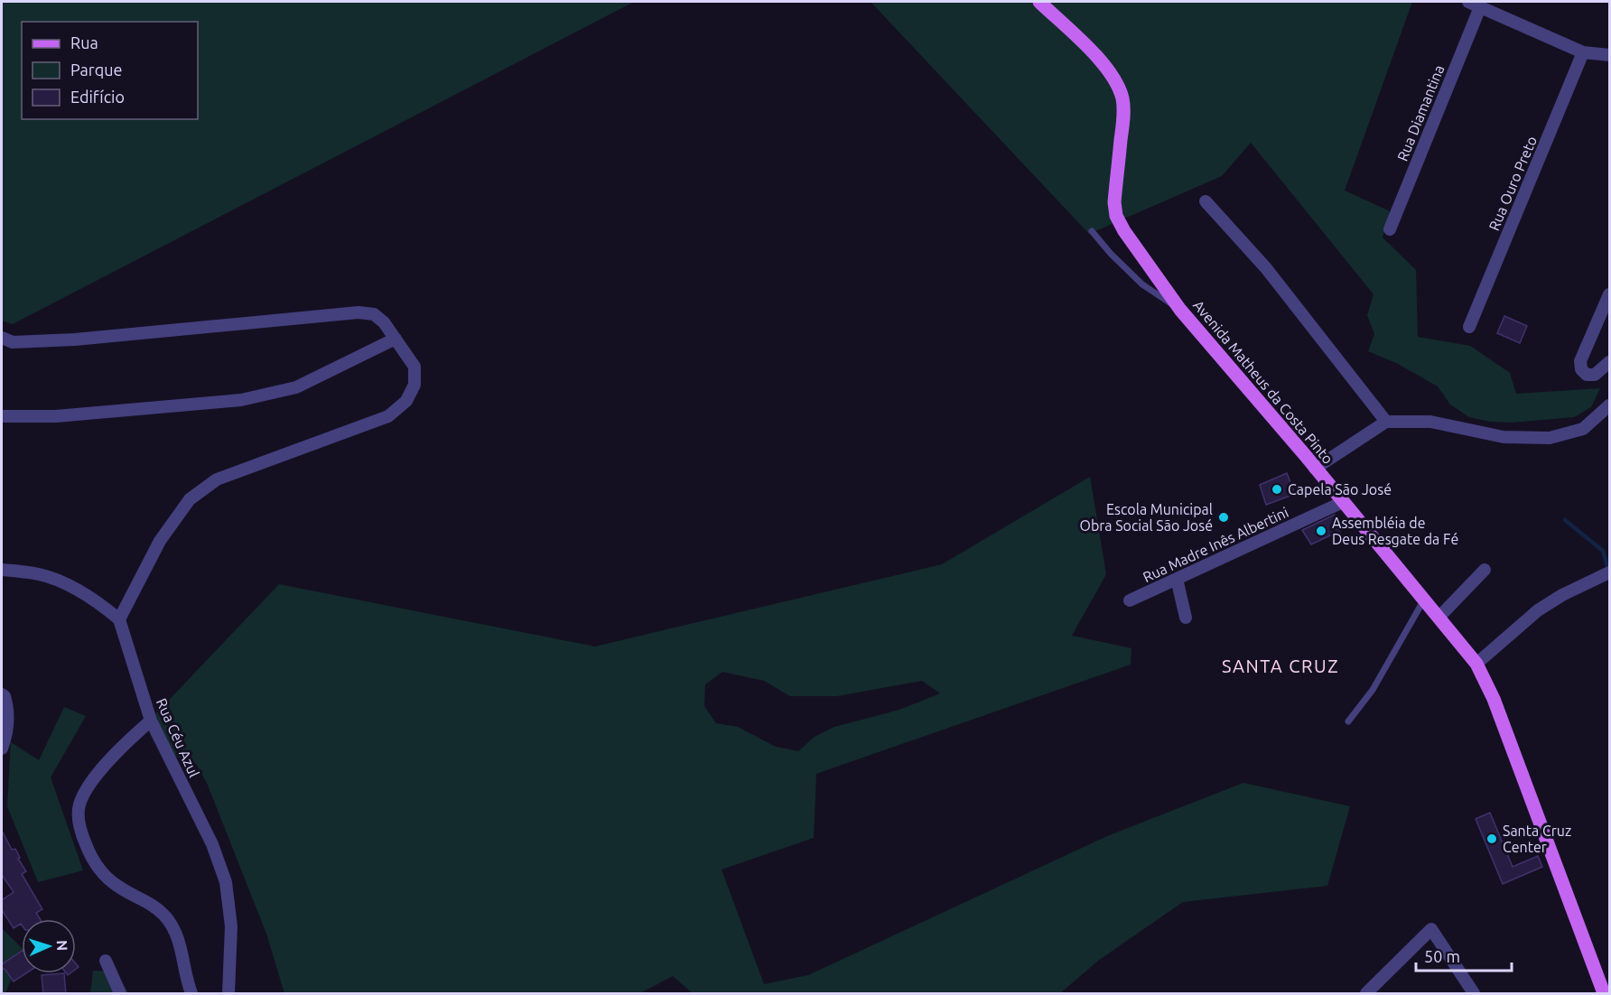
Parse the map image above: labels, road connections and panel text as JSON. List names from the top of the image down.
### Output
{
  "streets": {
    "main road": ["Avenida Matheus da Costa Pinto"],
    "street": [
      "Rua Diamantina",
      "Rua Ouro Preto",
      "Rua Madre Inês Albertini",
      "Rua Céu Azul"
    ]
  },
  "crossings": [
    ["Avenida Matheus da Costa Pinto", "Rua Madre Inês Albertini"]
  ],
  "districts": ["SANTA CRUZ"],
  "places": [
    "Capela São José",
    "Escola Municipal Obra Social São José",
    "Assembléia de Deus Resgate da Fé",
    "Santa Cruz Center"
  ],
  "legend": ["Rua", "Parque", "Edifício"],
  "scale_bar": "50 m",
  "north": "right"
}
